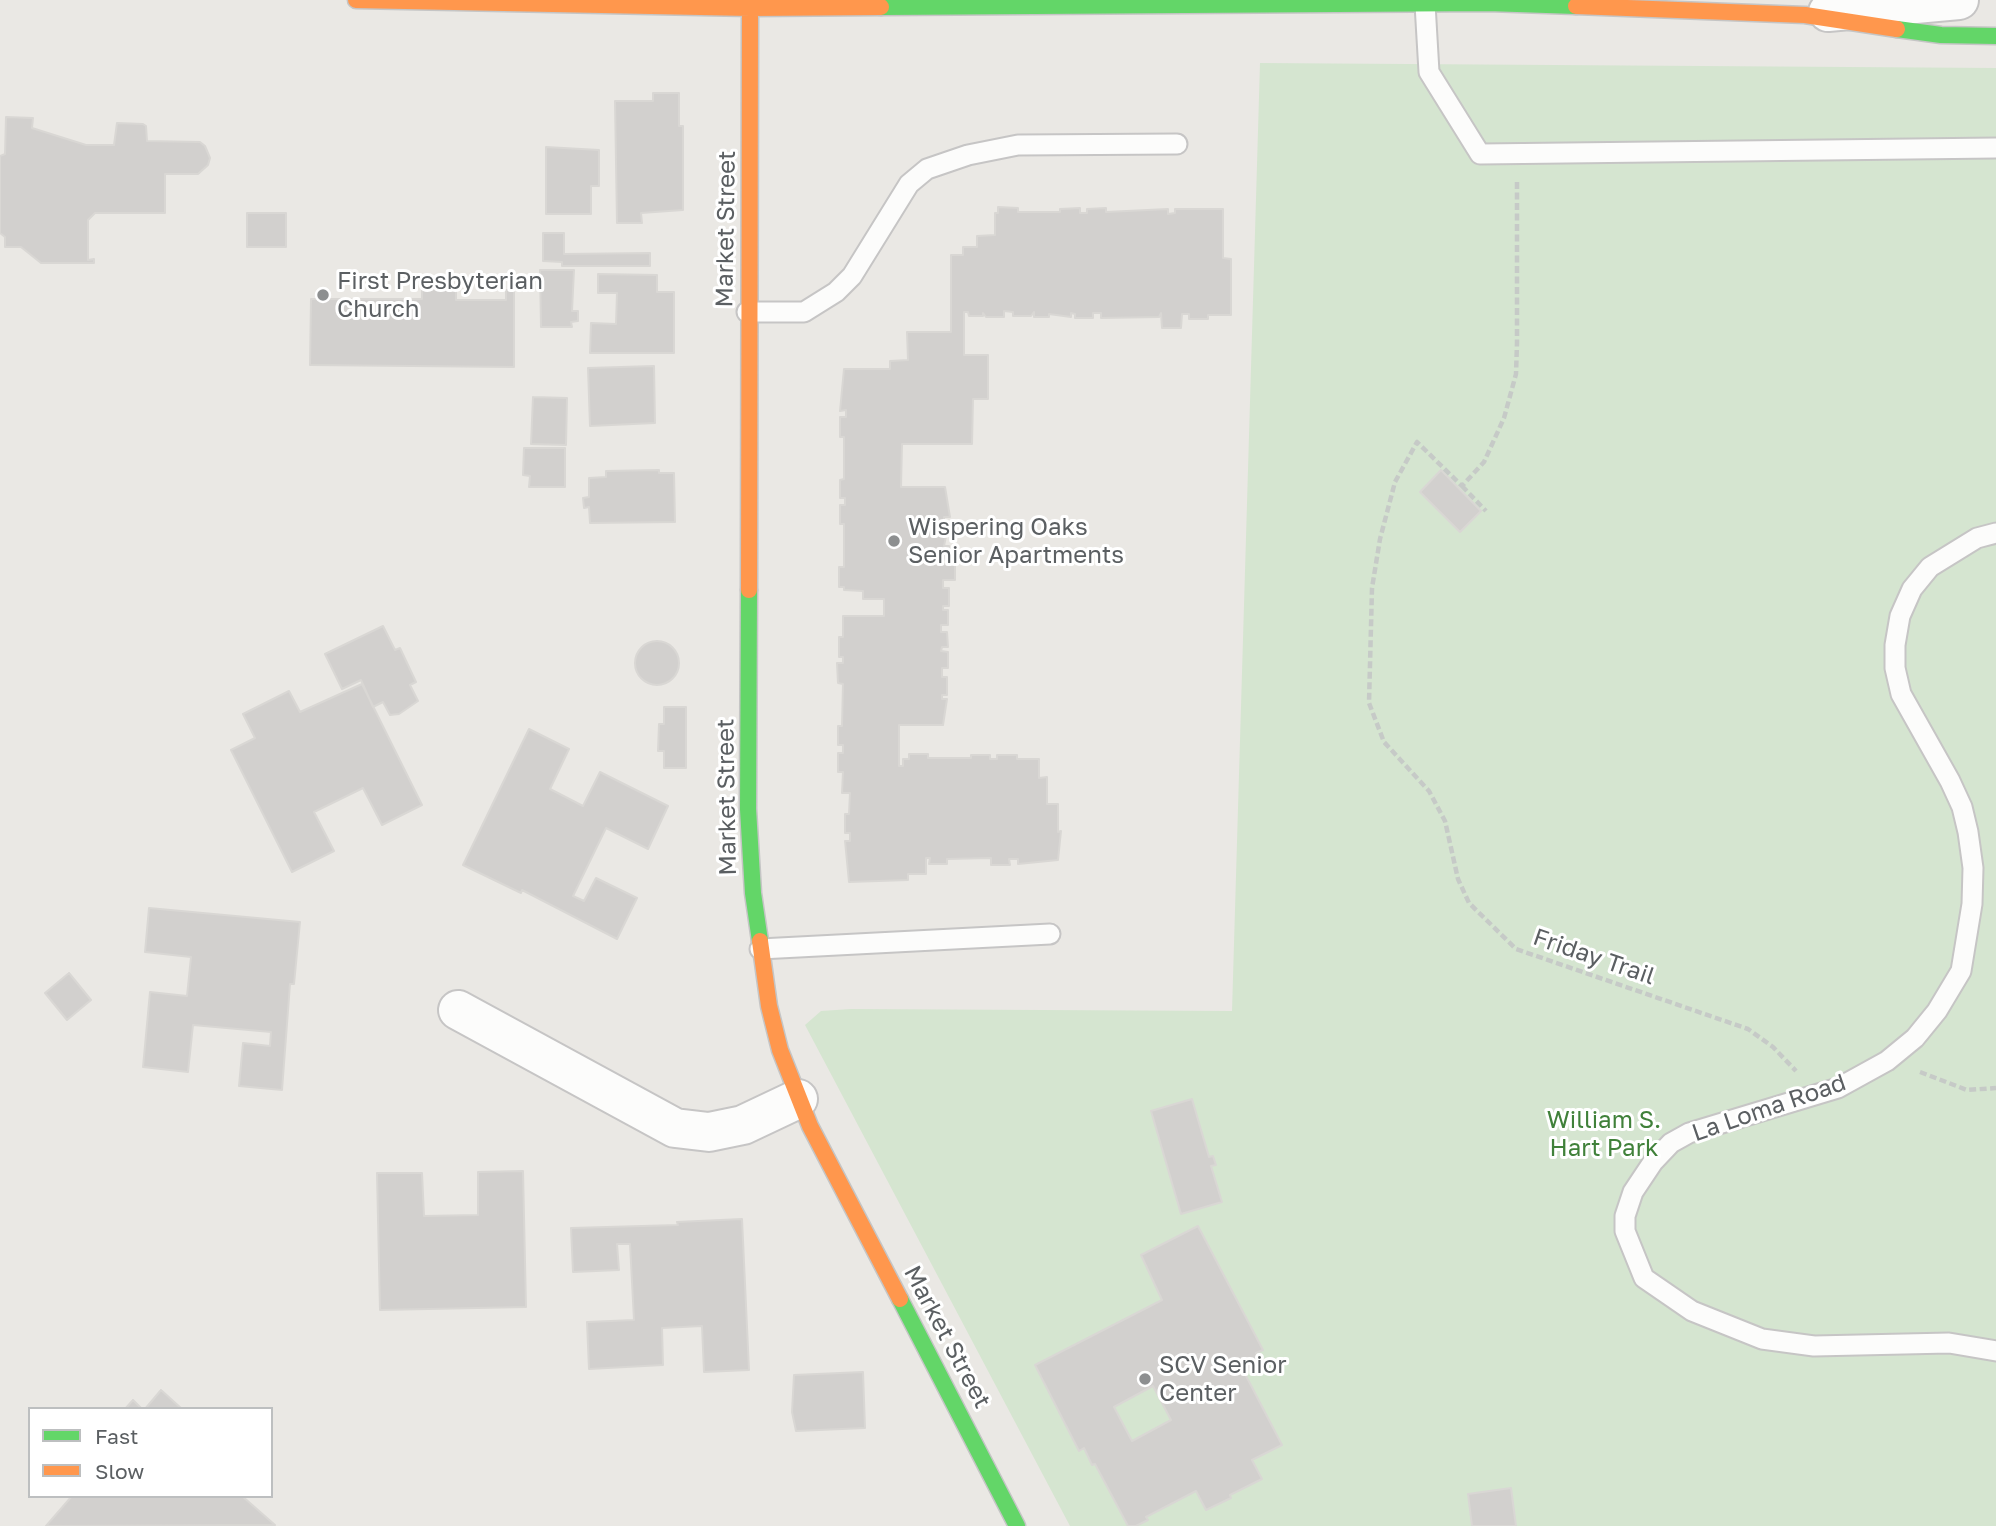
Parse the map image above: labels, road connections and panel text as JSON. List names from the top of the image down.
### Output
{
  "streets": {
    "street": ["Market Street"],
    "lane": ["La Loma Road"],
    "path": ["Friday Trail"]
  },
  "crossings": [
    ["Friday Trail", "La Loma Road"]
  ],
  "parks": ["William S. Hart Park"],
  "places": ["First Presbyterian Church", "Wispering Oaks Senior Apartments", "SCV Senior Center"],
  "legend": ["Fast", "Slow"]
}
